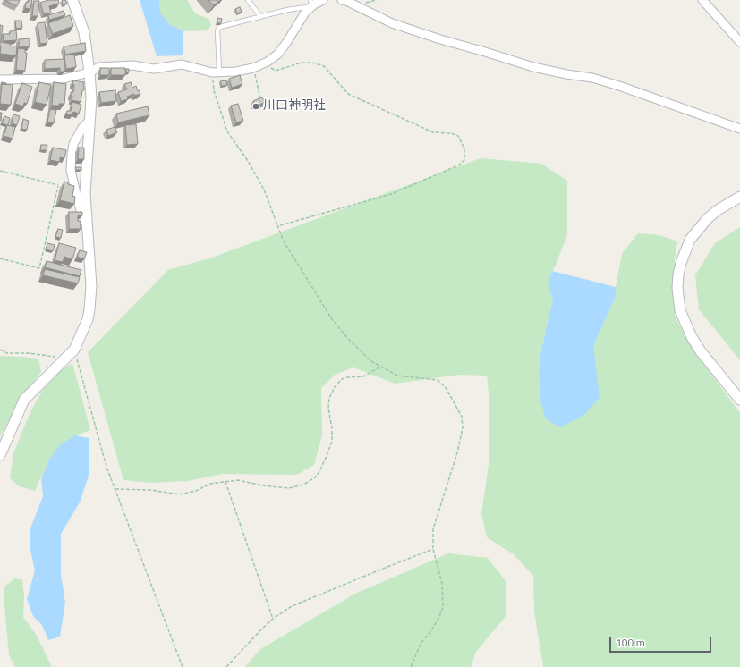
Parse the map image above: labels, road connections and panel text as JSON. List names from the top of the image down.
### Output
{
  "places": ["川口神明社"],
  "scale_bar": "100 m"
}
